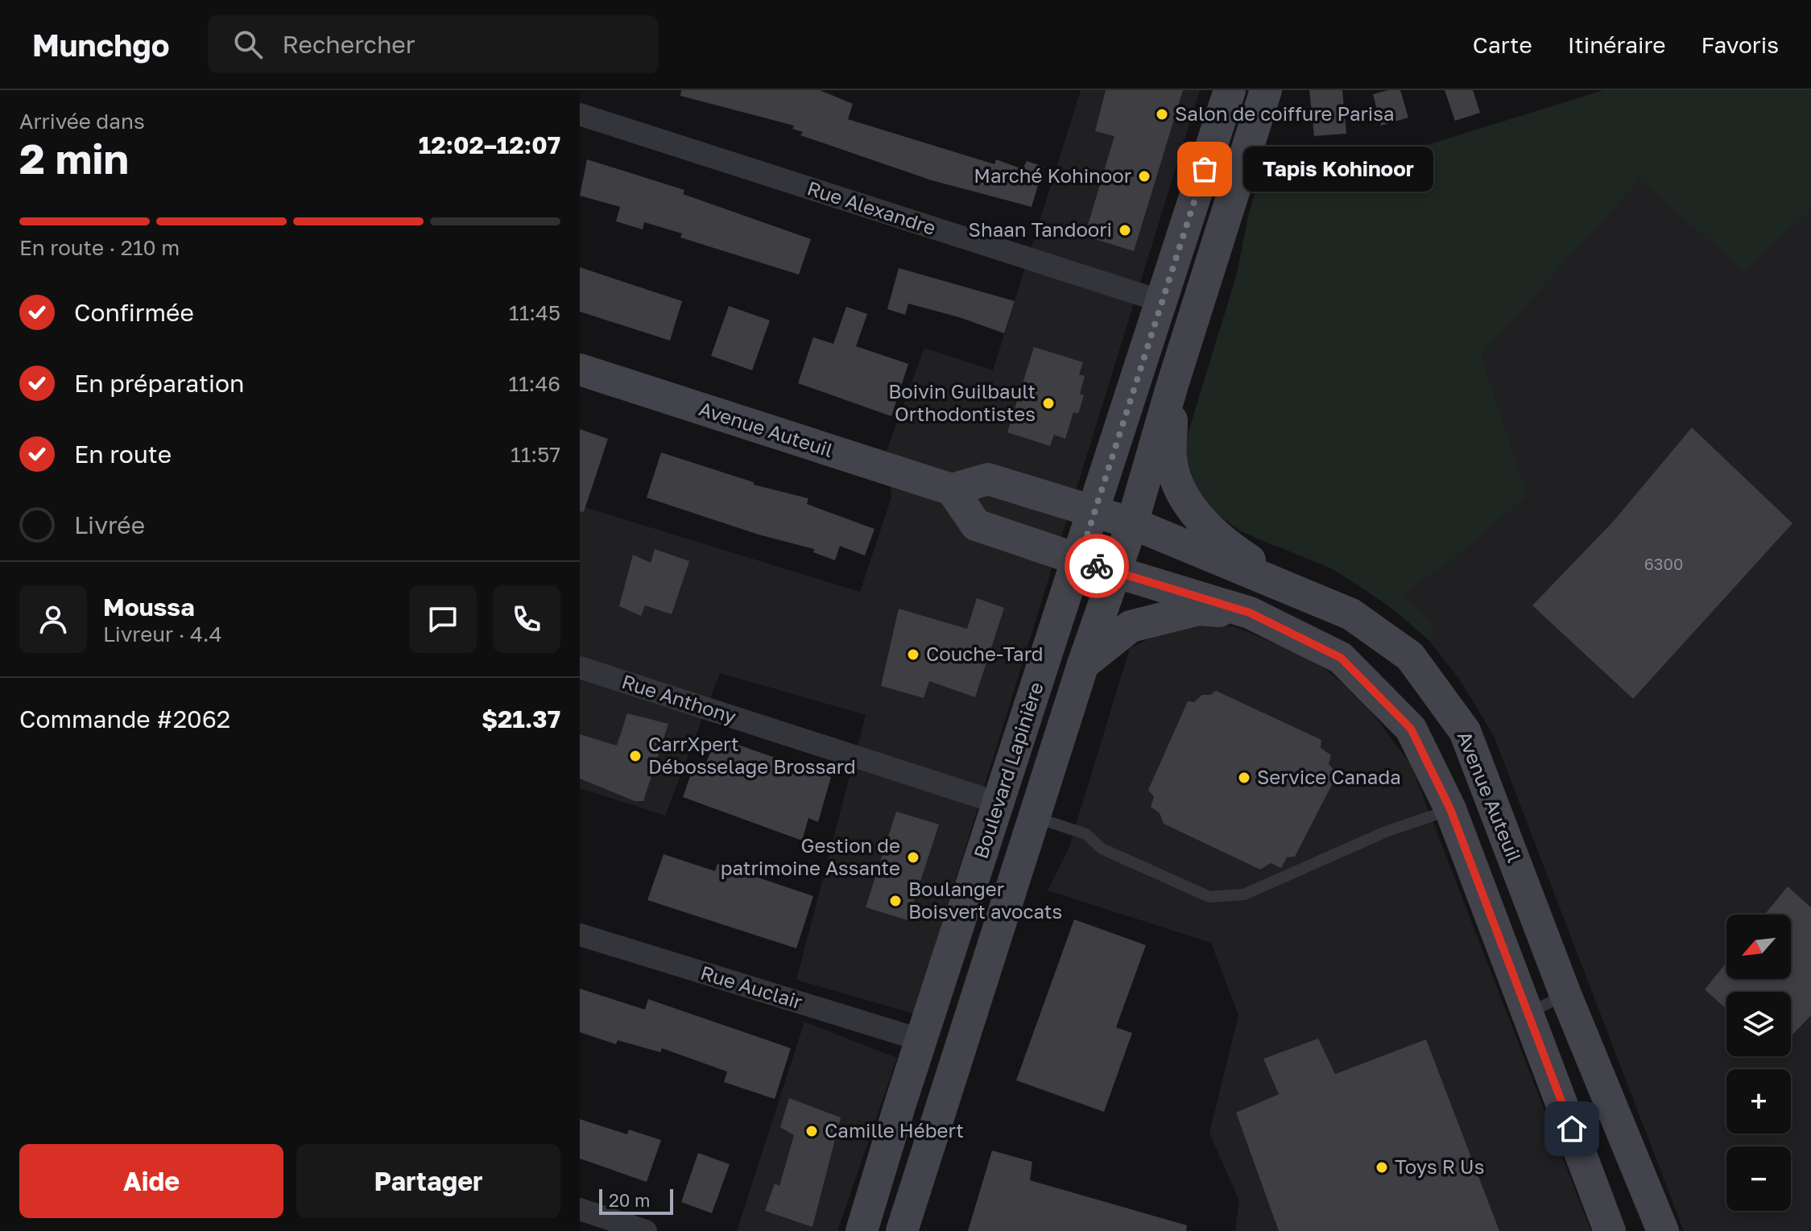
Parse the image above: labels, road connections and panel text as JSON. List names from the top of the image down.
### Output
{
  "streets": {
    "main road": ["Avenue Auteuil", "Boulevard Lapinière"],
    "street": ["Rue Alexandre", "Rue Anthony", "Rue Auclair"]
  },
  "crossings": [
    ["Rue Alexandre", "Boulevard Lapinière"],
    ["Avenue Auteuil", "Boulevard Lapinière"],
    ["Rue Anthony", "Boulevard Lapinière"],
    ["Boulevard Lapinière", "Rue Auclair"]
  ],
  "places": [
    "Salon de coiffure Parisa",
    "Tapis Kohinoor",
    "Marché Kohinoor",
    "Shaan Tandoori",
    "Boivin Guilbault Orthodontistes",
    "Couche-Tard",
    "CarrXpert Débosselage Brossard",
    "Service Canada",
    "Gestion de patrimoine Assante",
    "Boulanger Boisvert avocats",
    "Camille Hébert",
    "Toys R Us"
  ],
  "house_numbers": ["6300"],
  "scale_bar": "20 m",
  "north": "bottom left",
  "page": {
    "header": "Munchgo",
    "search": "Rechercher",
    "nav": ["Carte", "Itinéraire", "Favoris"],
    "heading": ["2 min", "Arrivée dans", "12:02–12:07"],
    "panel": [
      "Moussa",
      "Livreur · 4.4",
      "Commande #2062",
      "$21.37"
    ],
    "bubble": "Tapis Kohinoor",
    "bar": "En route · 210 m",
    "list": [
      ["Confirmée", "11:45"],
      ["En préparation", "11:46"],
      ["En route", "11:57"],
      "Livrée"
    ],
    "map_buttons": ["+", "−"],
    "buttons": ["Aide", "Partager"],
    "scale": "20 m"
  }
}
